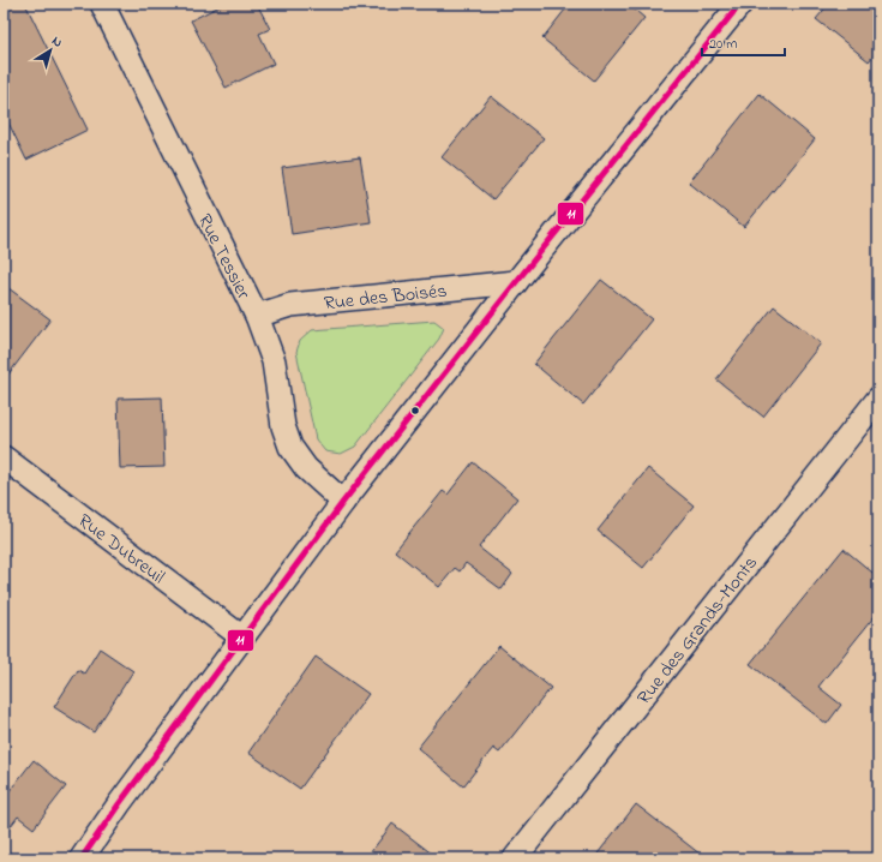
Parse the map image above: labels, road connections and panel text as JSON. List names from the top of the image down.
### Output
{
  "streets": {
    "street": [
      "Rue Tessier",
      "Rue des Boisés",
      "Rue Dubreuil",
      "Rue des Grands-Monts"
    ]
  },
  "crossings": [
    ["Rue Tessier", "Rue des Boisés"]
  ],
  "lines": ["transit line 11"],
  "scale_bar": "20 m",
  "north": "top right"
}
